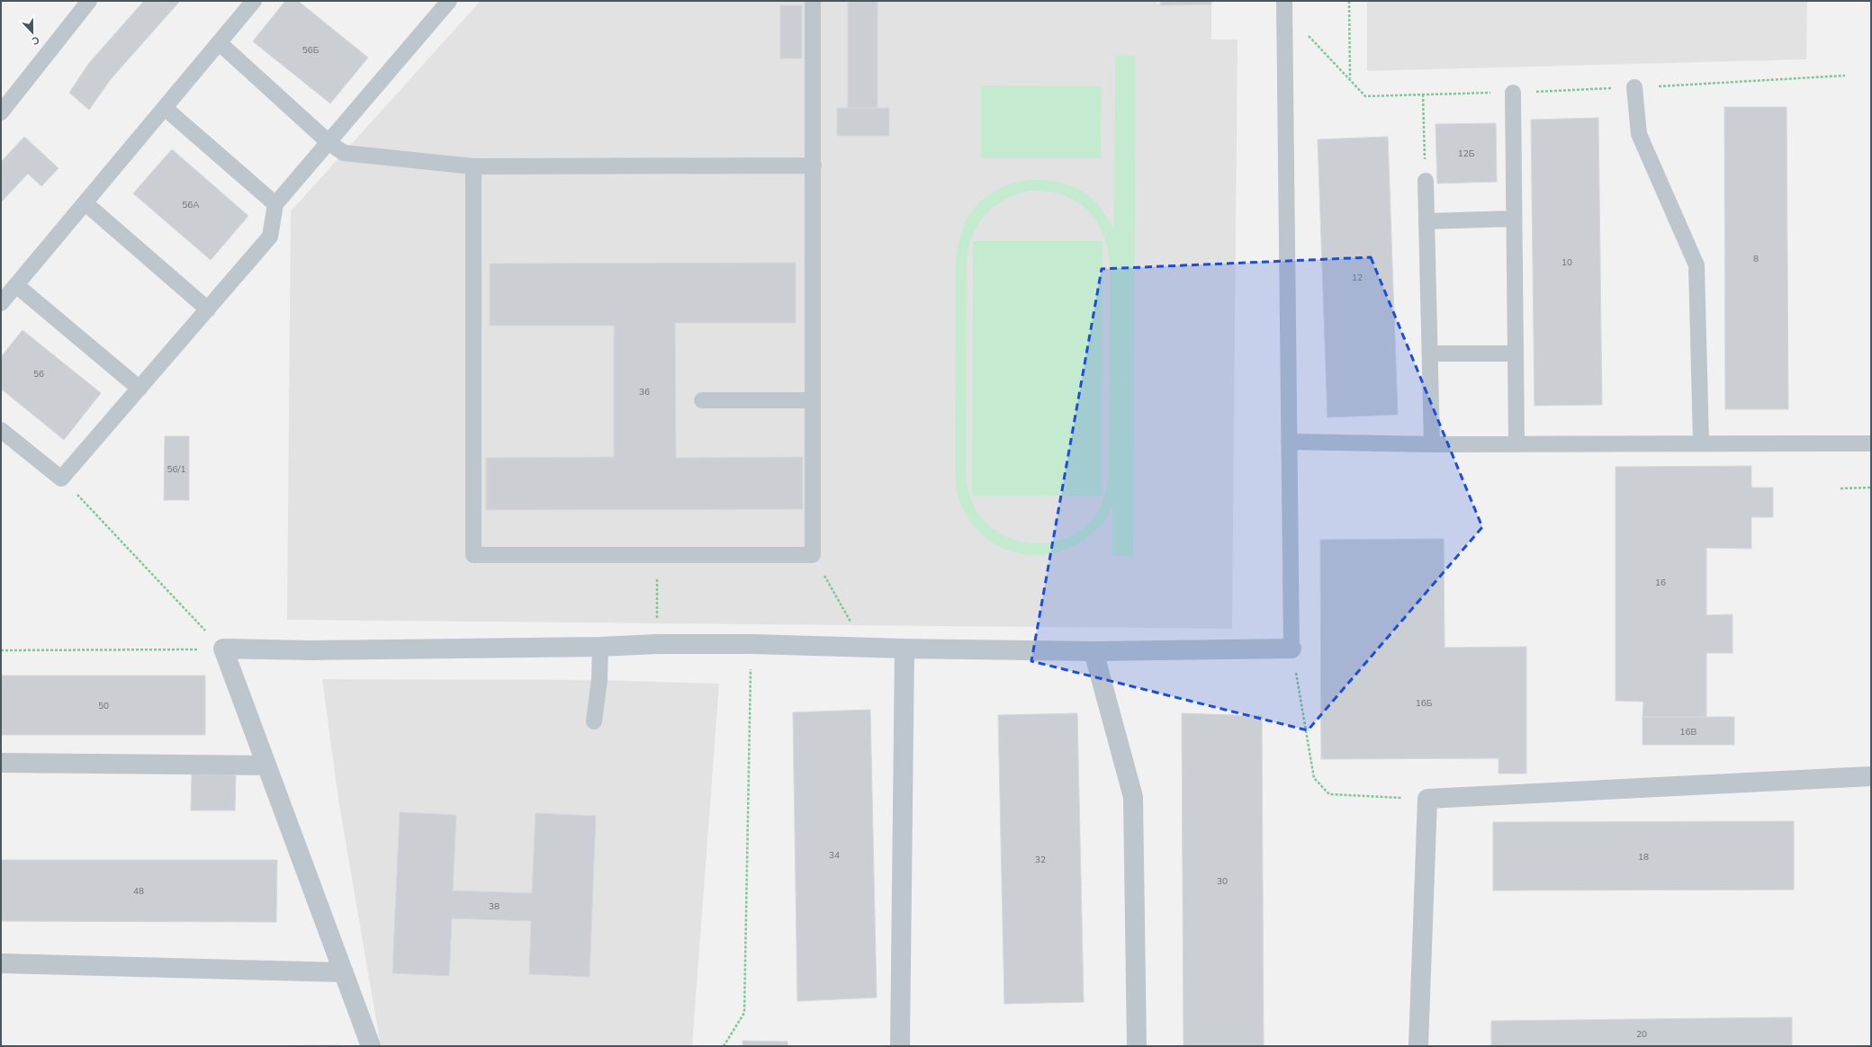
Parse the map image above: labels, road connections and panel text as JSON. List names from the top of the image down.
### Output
{
  "house_numbers": [
    "56Б",
    "12Б",
    "56А",
    "8",
    "10",
    "12",
    "56",
    "36",
    "56/1",
    "16",
    "16Б",
    "50",
    "16В",
    "34",
    "18",
    "32",
    "30",
    "48",
    "38",
    "20"
  ],
  "north": "bottom"
}
